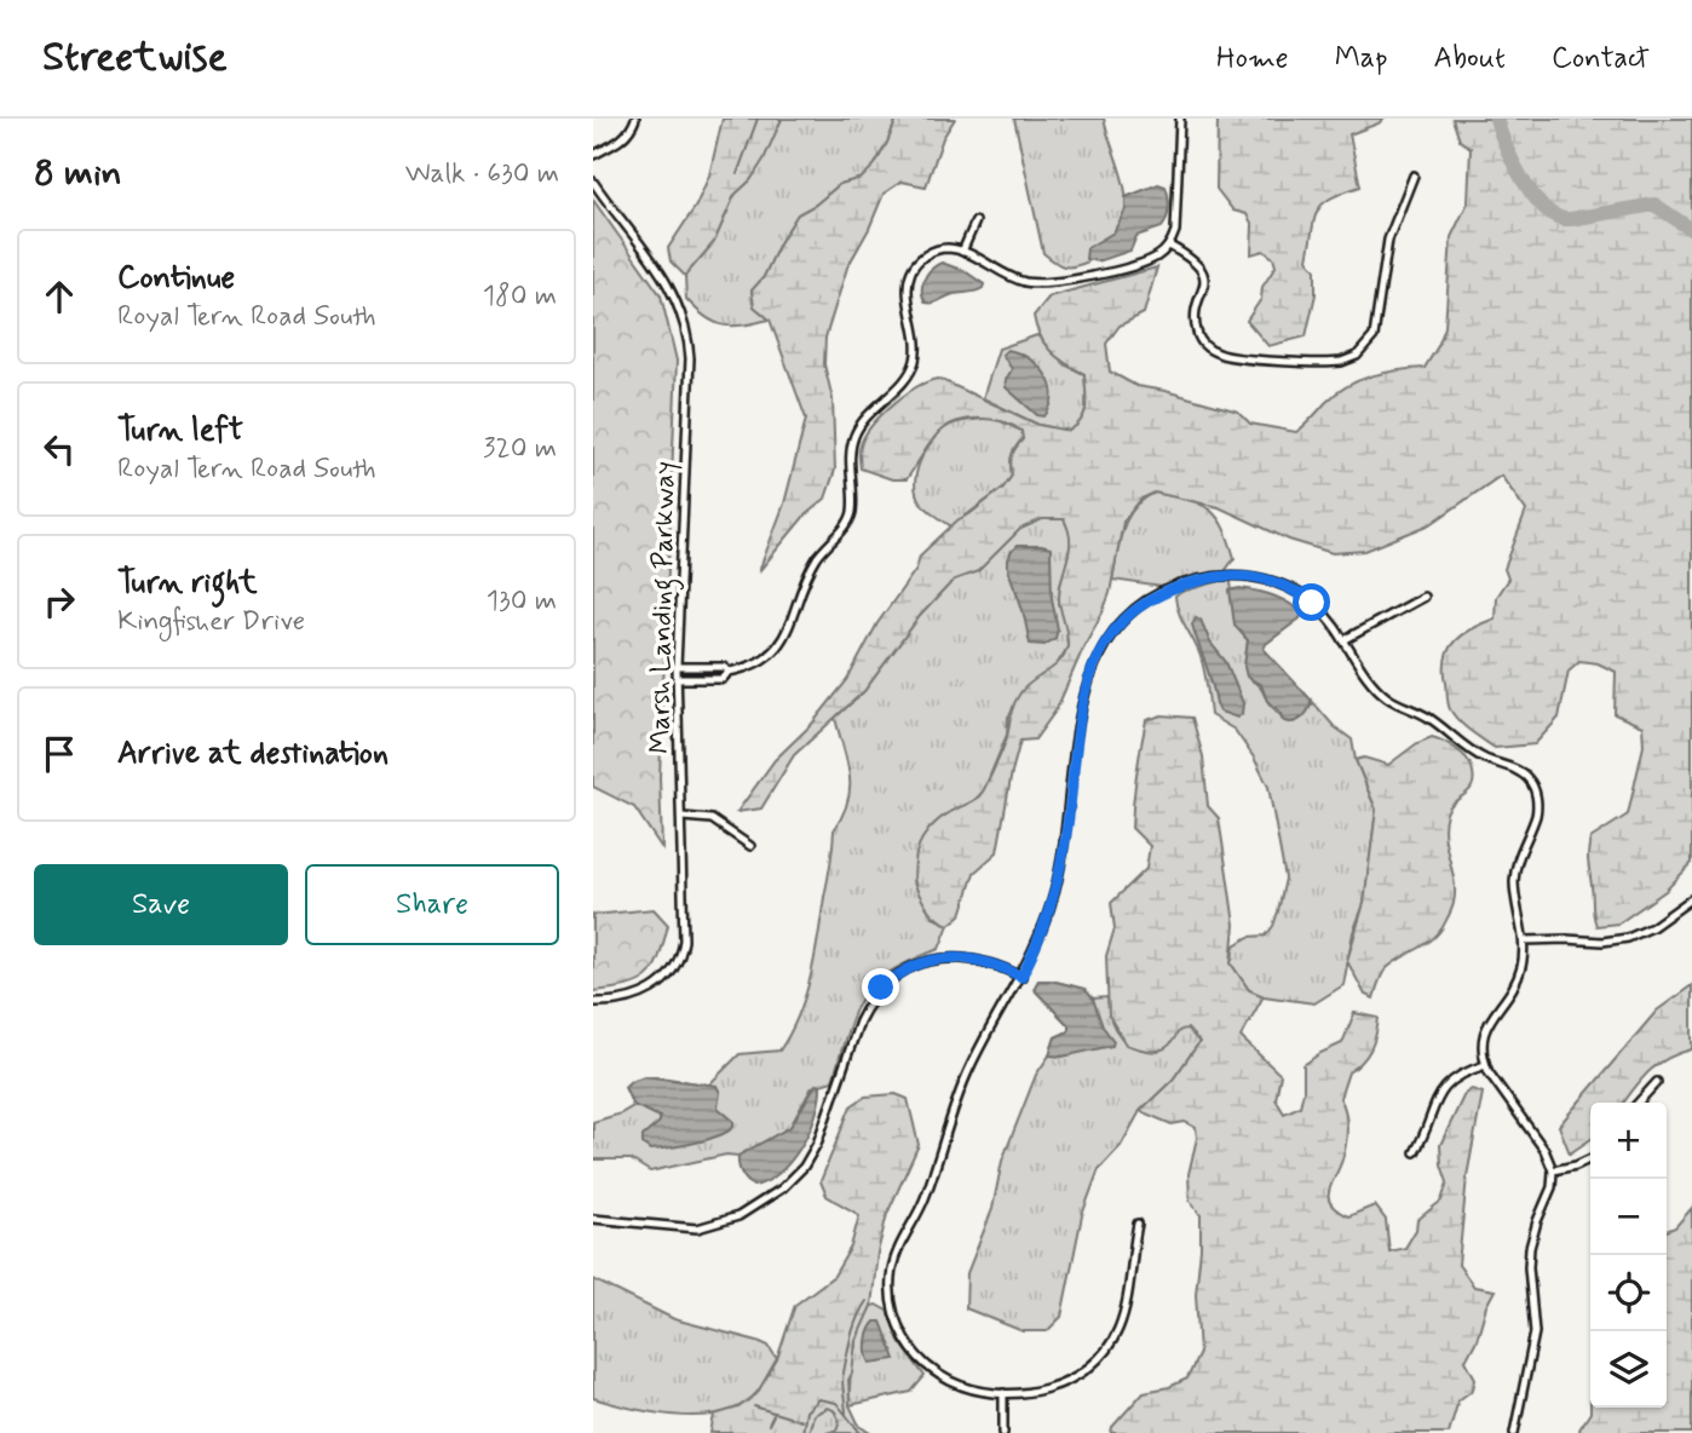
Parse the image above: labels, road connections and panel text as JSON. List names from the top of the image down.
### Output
{
  "streets": {
    "street": ["Marsh Landing Parkway"]
  },
  "page": {
    "header": "Streetwise",
    "nav": [
      "Home",
      "Map",
      "About",
      "Contact"
    ],
    "heading": ["8 min", "Walk · 630 m"],
    "list": [
      ["Continue", "Royal Tern Road South", "180 m"],
      ["Turn left", "Royal Tern Road South", "320 m"],
      ["Turn right", "Kingfisher Drive", "130 m"],
      "Arrive at destination"
    ],
    "buttons": ["Save", "Share"],
    "map_buttons": ["+", "−"]
  }
}
